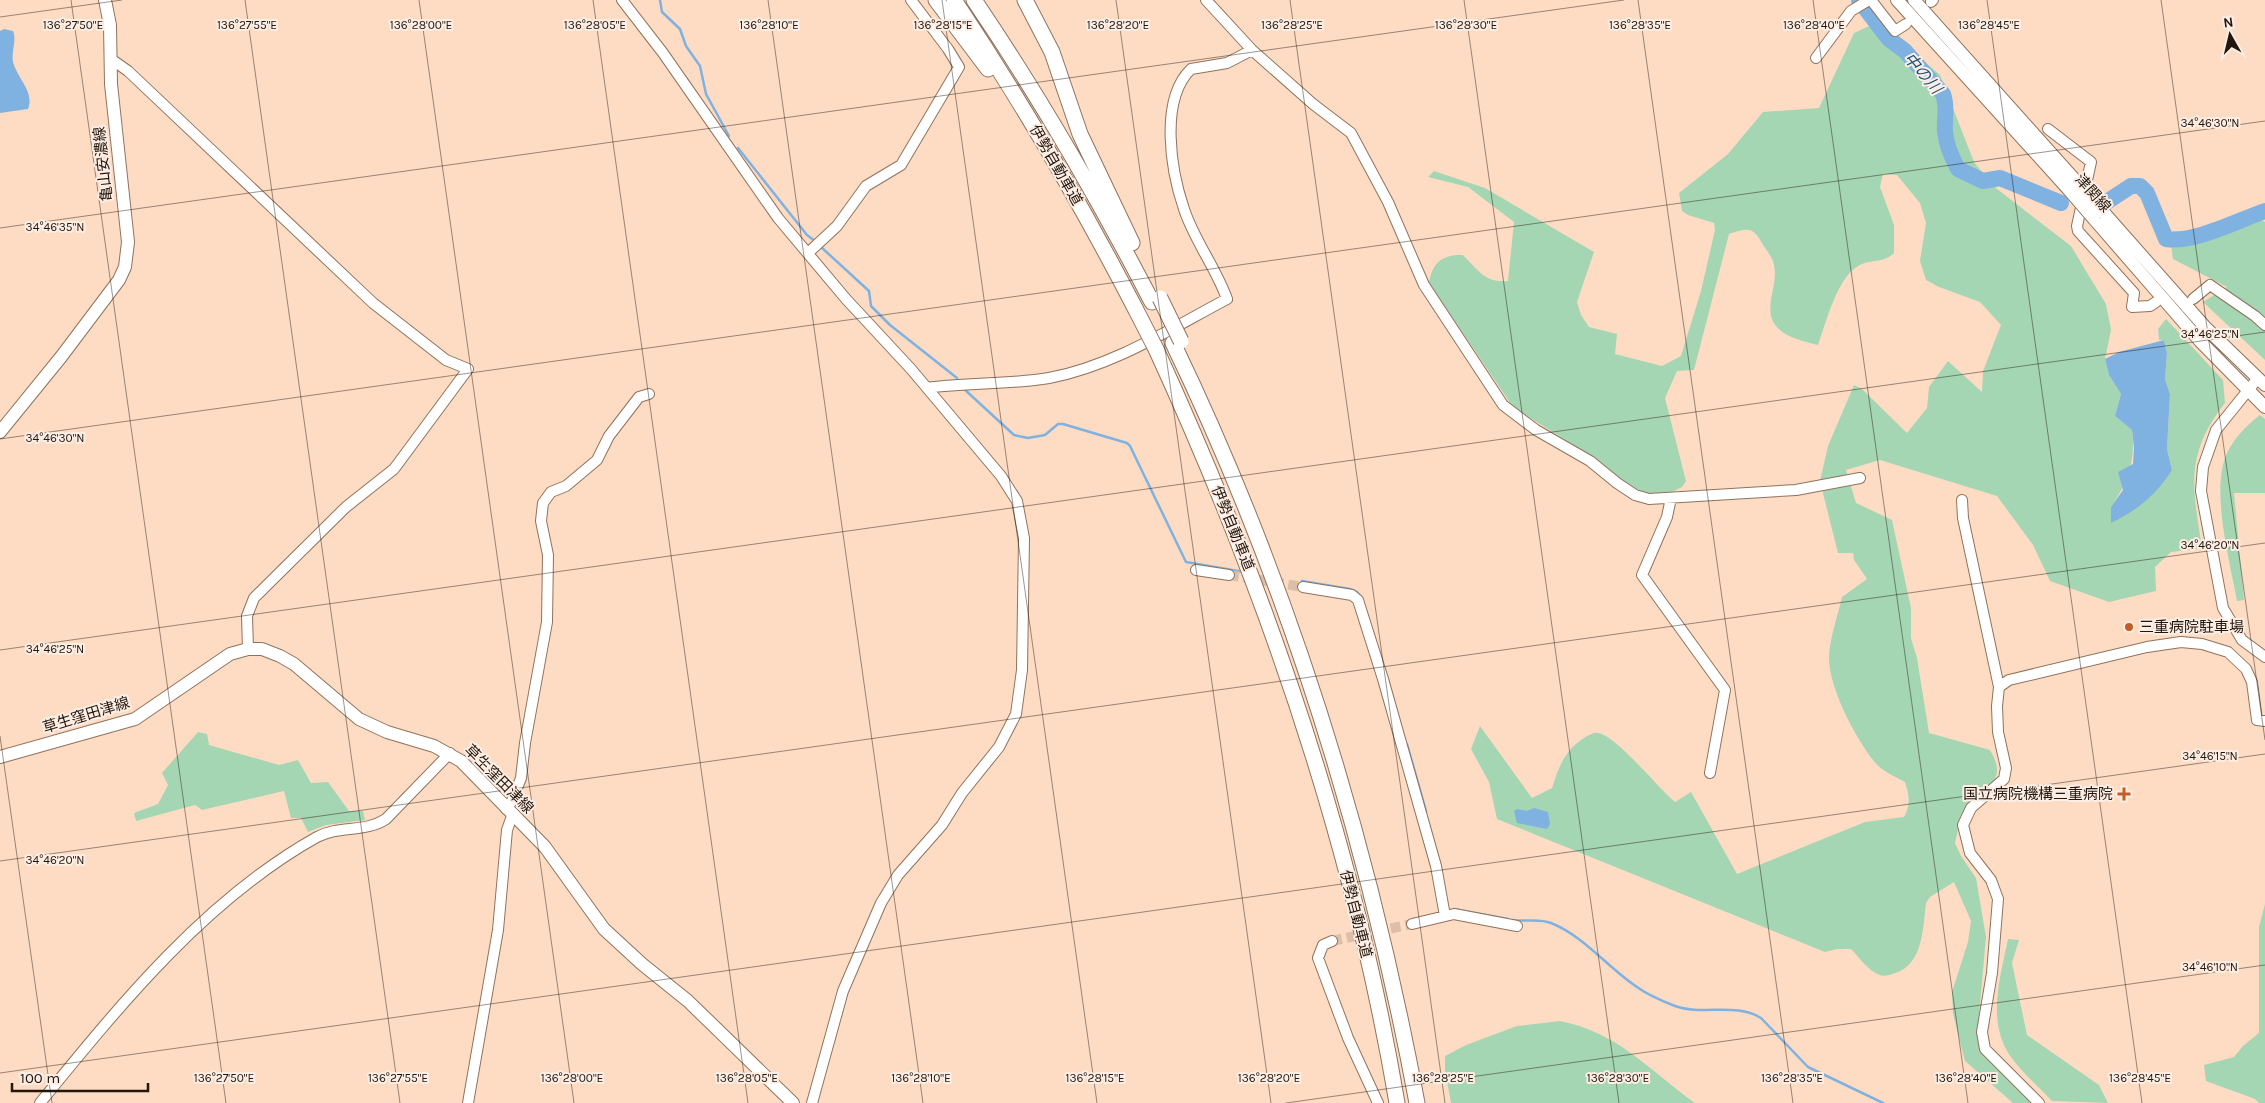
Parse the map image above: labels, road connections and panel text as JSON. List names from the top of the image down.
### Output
{
  "streets": {
    "highway": ["伊勢自動車道"],
    "main road": ["亀山安濃線", "津関線", "草生窪田津線"]
  },
  "water": ["中の川"],
  "places": {
    "other": ["三重病院駐車場"],
    "health": ["国立病院機構三重病院"]
  },
  "scale_bar": "100 m",
  "north": "top",
  "coordinates": [
    "136°27'50\"E",
    "136°27'55\"E",
    "136°28'00\"E",
    "136°28'05\"E",
    "136°28'10\"E",
    "136°28'15\"E",
    "136°28'20\"E",
    "136°28'25\"E",
    "136°28'30\"E",
    "136°28'35\"E",
    "136°28'40\"E",
    "136°28'45\"E",
    "34°46'30\"N",
    "34°46'35\"N",
    "34°46'25\"N",
    "34°46'20\"N",
    "34°46'15\"N",
    "34°46'10\"N"
  ]
}
